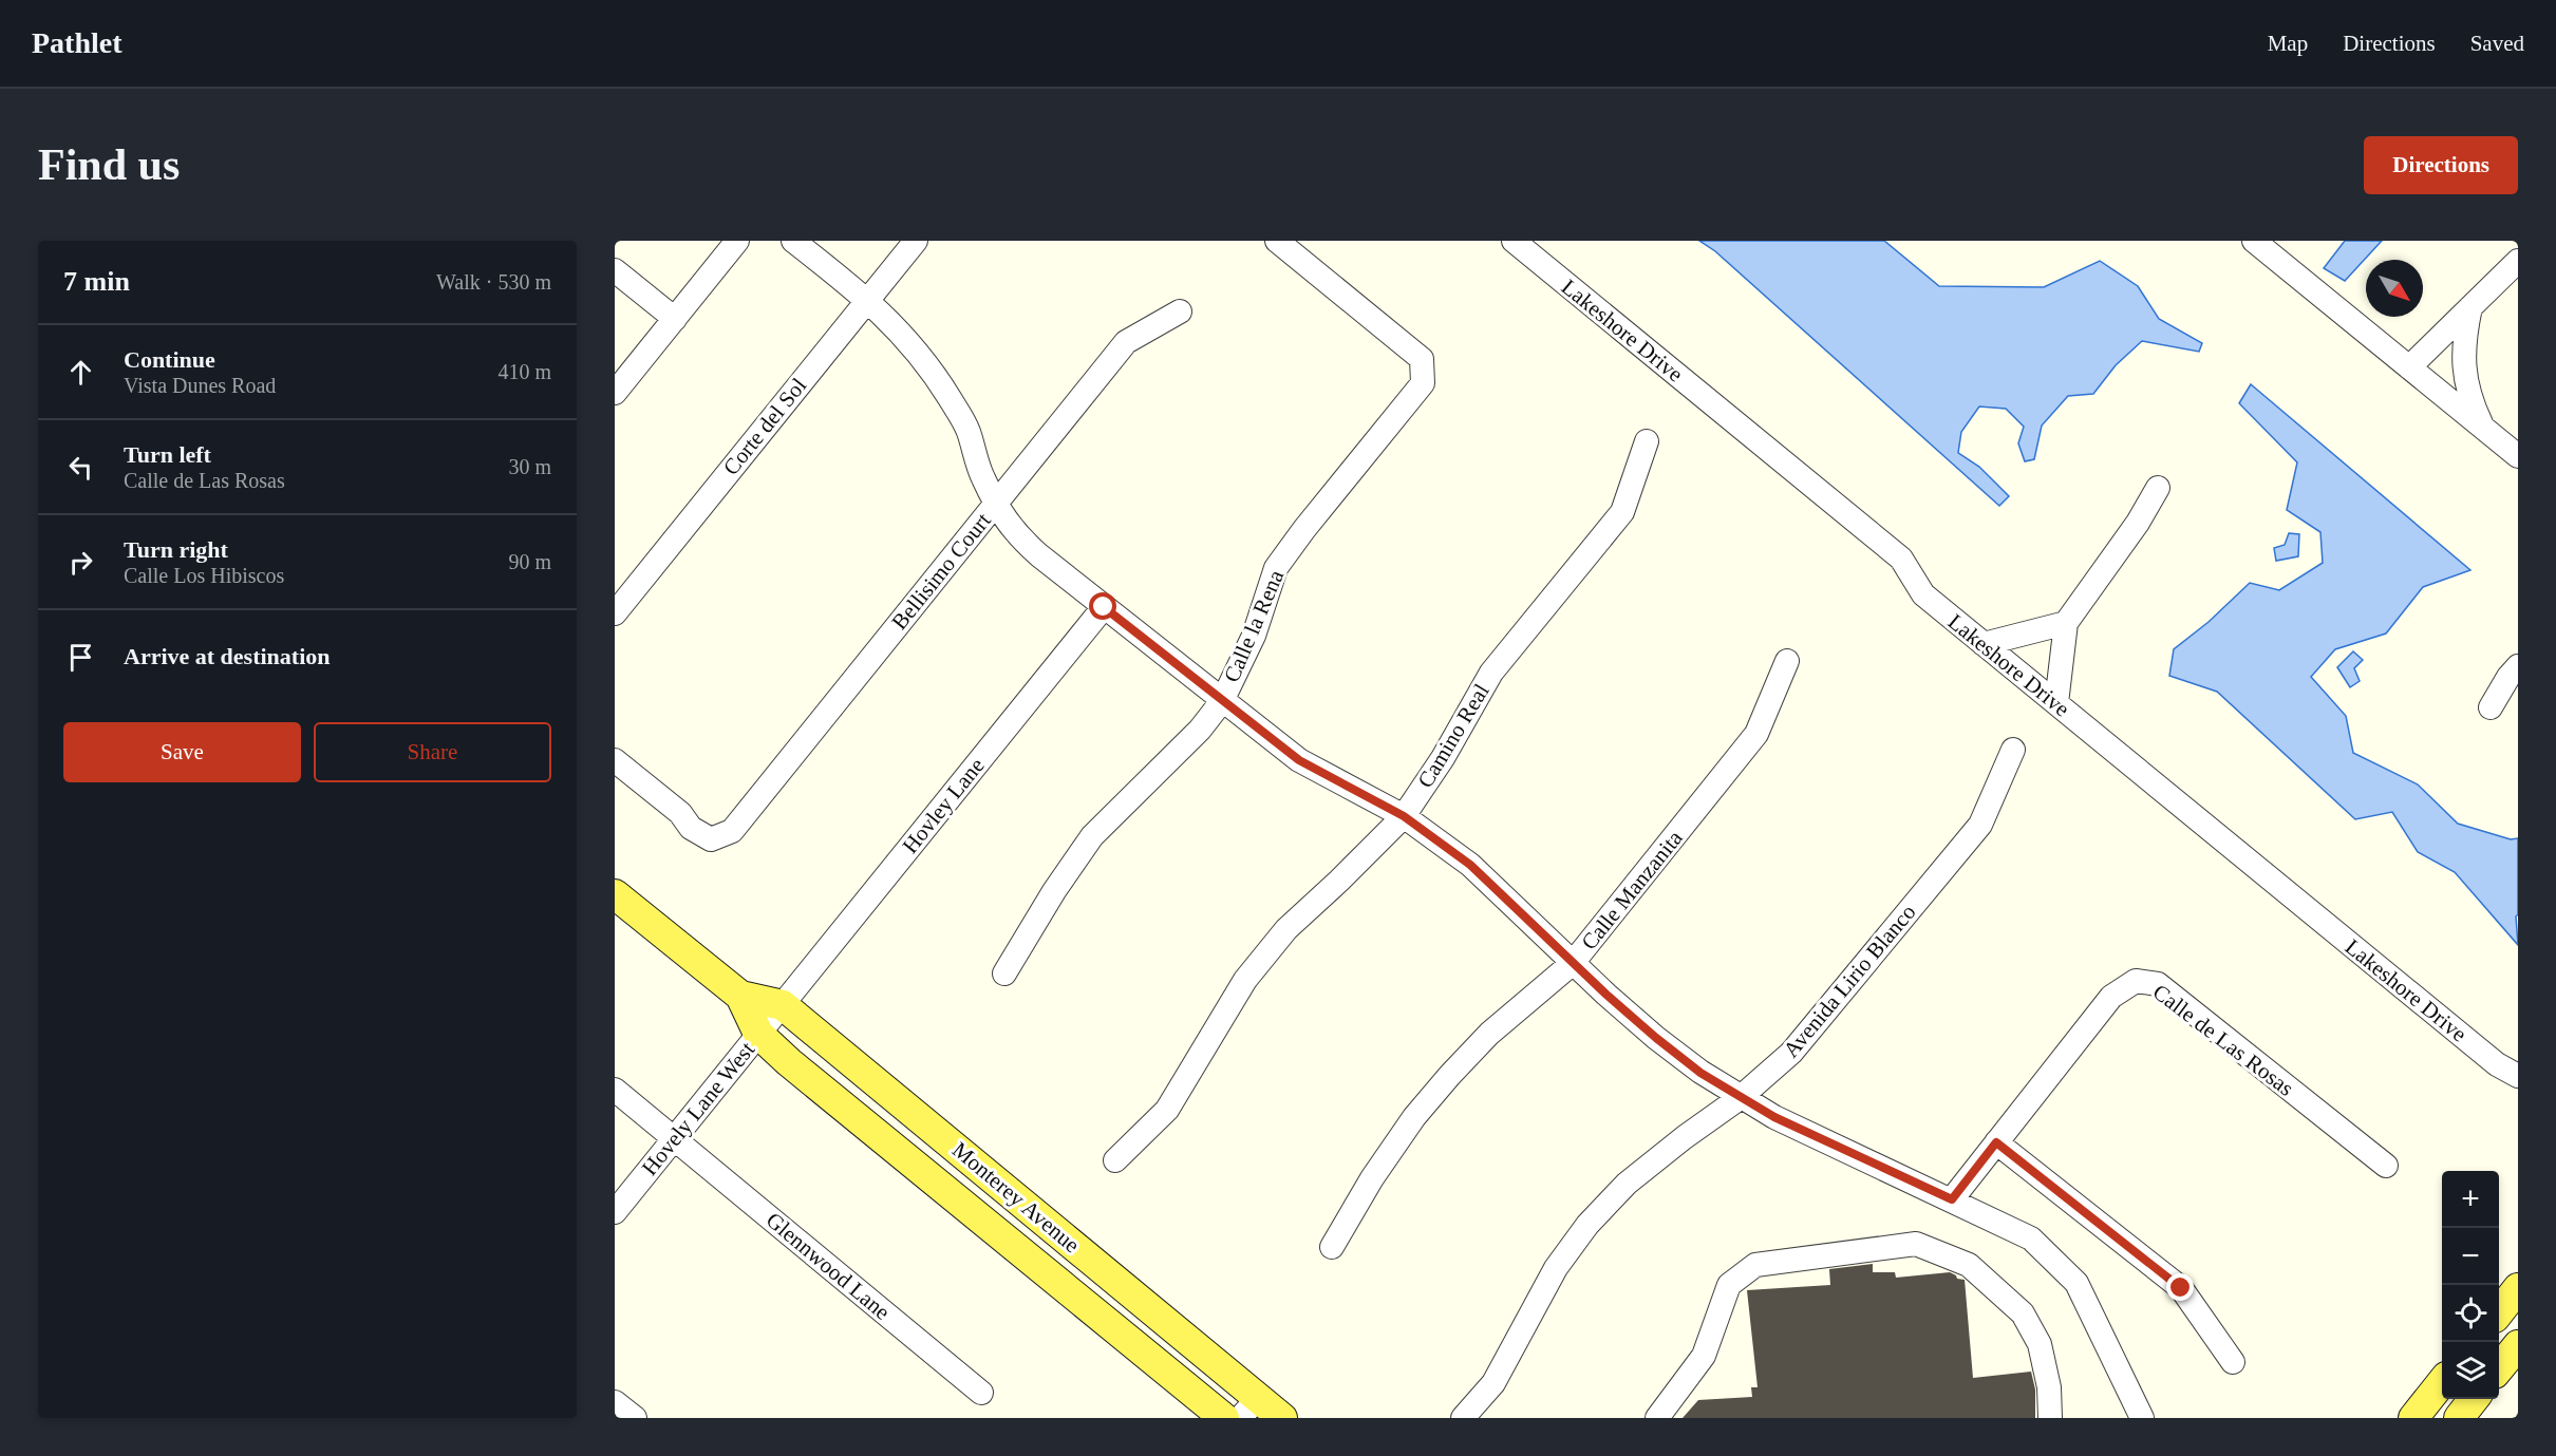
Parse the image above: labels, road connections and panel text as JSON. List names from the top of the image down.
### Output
{
  "streets": {
    "main road": ["Monterey Avenue"],
    "street": [
      "Lakeshore Drive",
      "Corte del Sol",
      "Bellisimo Court",
      "Calle la Rena",
      "Camino Real",
      "Hovley Lane",
      "Calle Manzanita",
      "Avenida Lirio Blanco",
      "Calle de Las Rosas",
      "Hovely Lane West",
      "Glennwood Lane"
    ]
  },
  "crossings": [
    ["Hovley Lane", "Hovely Lane West"],
    ["Hovley Lane", "Monterey Avenue"],
    ["Hovely Lane West", "Monterey Avenue"],
    ["Hovely Lane West", "Glennwood Lane"]
  ],
  "north": "bottom right",
  "page": {
    "header": "Pathlet",
    "nav": ["Map", "Directions", "Saved"],
    "buttons": [
      "Directions",
      ["Save", "Share"]
    ],
    "title": "Find us",
    "heading": ["7 min", "Walk · 530 m"],
    "list": [
      ["Continue", "Vista Dunes Road", "410 m"],
      ["Turn left", "Calle de Las Rosas", "30 m"],
      ["Turn right", "Calle Los Hibiscos", "90 m"],
      "Arrive at destination"
    ],
    "map_buttons": ["+", "−"]
  }
}
